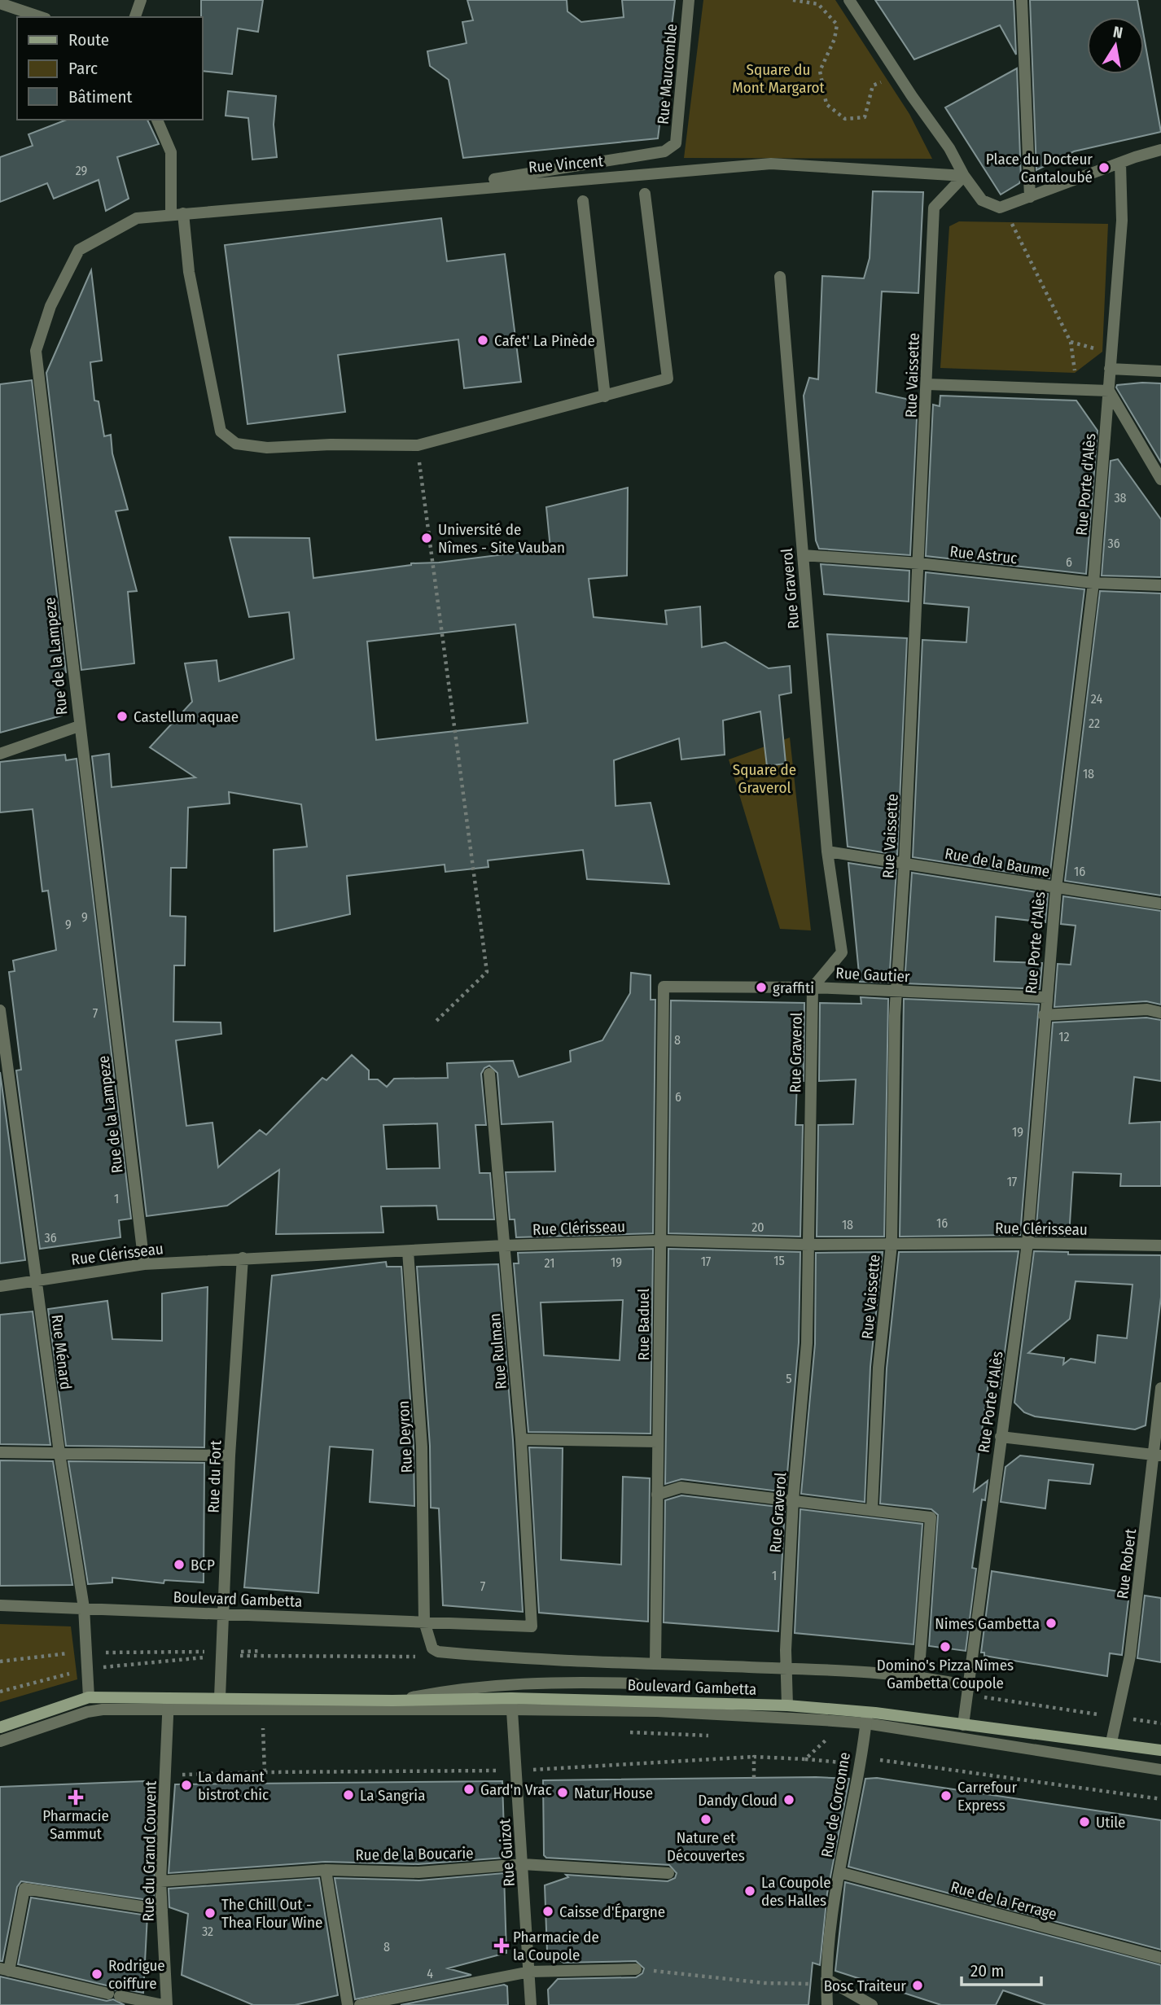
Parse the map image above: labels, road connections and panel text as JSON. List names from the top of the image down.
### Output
{
  "streets": {
    "street": [
      "Rue Maucomble",
      "Rue Vincent",
      "Rue Vaissette",
      "Rue Porte d'Alès",
      "Rue Astruc",
      "Rue Graverol",
      "Rue de la Lampeze",
      "Rue de la Baume",
      "Rue Gautier",
      "Rue Clérisseau",
      "Rue Baduel",
      "Rue Rulman",
      "Rue Ménard",
      "Rue Deyron",
      "Rue du Fort",
      "Rue Robert",
      "Boulevard Gambetta",
      "Rue de Corconne",
      "Rue du Grand Couvent",
      "Rue Guizot",
      "Rue de la Boucarie",
      "Rue de la Ferrage"
    ]
  },
  "crossings": [
    ["Rue Maucomble", "Rue Vincent"],
    ["Rue Vincent", "Rue Vaissette"],
    ["Rue Vincent", "Rue de la Lampeze"],
    ["Rue Vaissette", "Rue Astruc"],
    ["Rue Vaissette", "Rue de la Baume"],
    ["Rue Vaissette", "Rue Gautier"],
    ["Rue Vaissette", "Rue Clérisseau"],
    ["Rue Porte d'Alès", "Rue Astruc"],
    ["Rue Porte d'Alès", "Rue de la Baume"],
    ["Rue Porte d'Alès", "Rue Gautier"],
    ["Rue Porte d'Alès", "Rue Clérisseau"],
    ["Rue Porte d'Alès", "Boulevard Gambetta"],
    ["Rue Astruc", "Rue Graverol"],
    ["Rue Graverol", "Rue de la Baume"],
    ["Rue Graverol", "Rue Gautier"],
    ["Rue Graverol", "Rue Clérisseau"],
    ["Rue Graverol", "Boulevard Gambetta"],
    ["Rue de la Lampeze", "Rue Clérisseau"],
    ["Rue Gautier", "Rue Baduel"],
    ["Rue Clérisseau", "Rue Baduel"],
    ["Rue Clérisseau", "Rue Rulman"],
    ["Rue Clérisseau", "Rue Ménard"],
    ["Rue Clérisseau", "Rue Deyron"],
    ["Rue Clérisseau", "Rue du Fort"],
    ["Rue Baduel", "Boulevard Gambetta"],
    ["Rue Rulman", "Boulevard Gambetta"],
    ["Rue Ménard", "Boulevard Gambetta"],
    ["Rue Deyron", "Boulevard Gambetta"],
    ["Rue du Fort", "Boulevard Gambetta"],
    ["Rue Robert", "Boulevard Gambetta"],
    ["Boulevard Gambetta", "Rue de Corconne"],
    ["Boulevard Gambetta", "Rue du Grand Couvent"],
    ["Boulevard Gambetta", "Rue Guizot"],
    ["Rue de Corconne", "Rue de la Ferrage"],
    ["Rue du Grand Couvent", "Rue de la Boucarie"],
    ["Rue Guizot", "Rue de la Boucarie"]
  ],
  "parks": ["Square du Mont Margarot", "Square de Graverol"],
  "places": {
    "other": [
      "Place du Docteur Cantaloubé",
      "Cafet' La Pinède",
      "Université de Nîmes - Site Vauban",
      "Castellum aquae",
      "graffiti",
      "BCP",
      "Nimes Gambetta",
      "Domino's Pizza Nîmes Gambetta Coupole",
      "La damant bistrot chic",
      "Gard'n Vrac",
      "Natur House",
      "La Sangria",
      "Carrefour Express",
      "Dandy Cloud",
      "Nature et Découvertes",
      "Utile",
      "La Coupole des Halles",
      "Caisse d'Épargne",
      "The Chill Out - Thea Flour Wine",
      "Rodrigue coiffure",
      "Bosc Traiteur"
    ],
    "health": ["Pharmacie Sammut", "Pharmacie de la Coupole"]
  },
  "house_numbers": [
    "29",
    "38",
    "36",
    "6",
    "24",
    "22",
    "18",
    "16",
    "9",
    "9",
    "7",
    "12",
    "8",
    "6",
    "19",
    "17",
    "1",
    "16",
    "18",
    "20",
    "36",
    "15",
    "17",
    "19",
    "21",
    "5",
    "1",
    "7",
    "32",
    "8",
    "4"
  ],
  "legend": ["Route", "Parc", "Bâtiment"],
  "scale_bar": "20 m",
  "north": "top"
}
